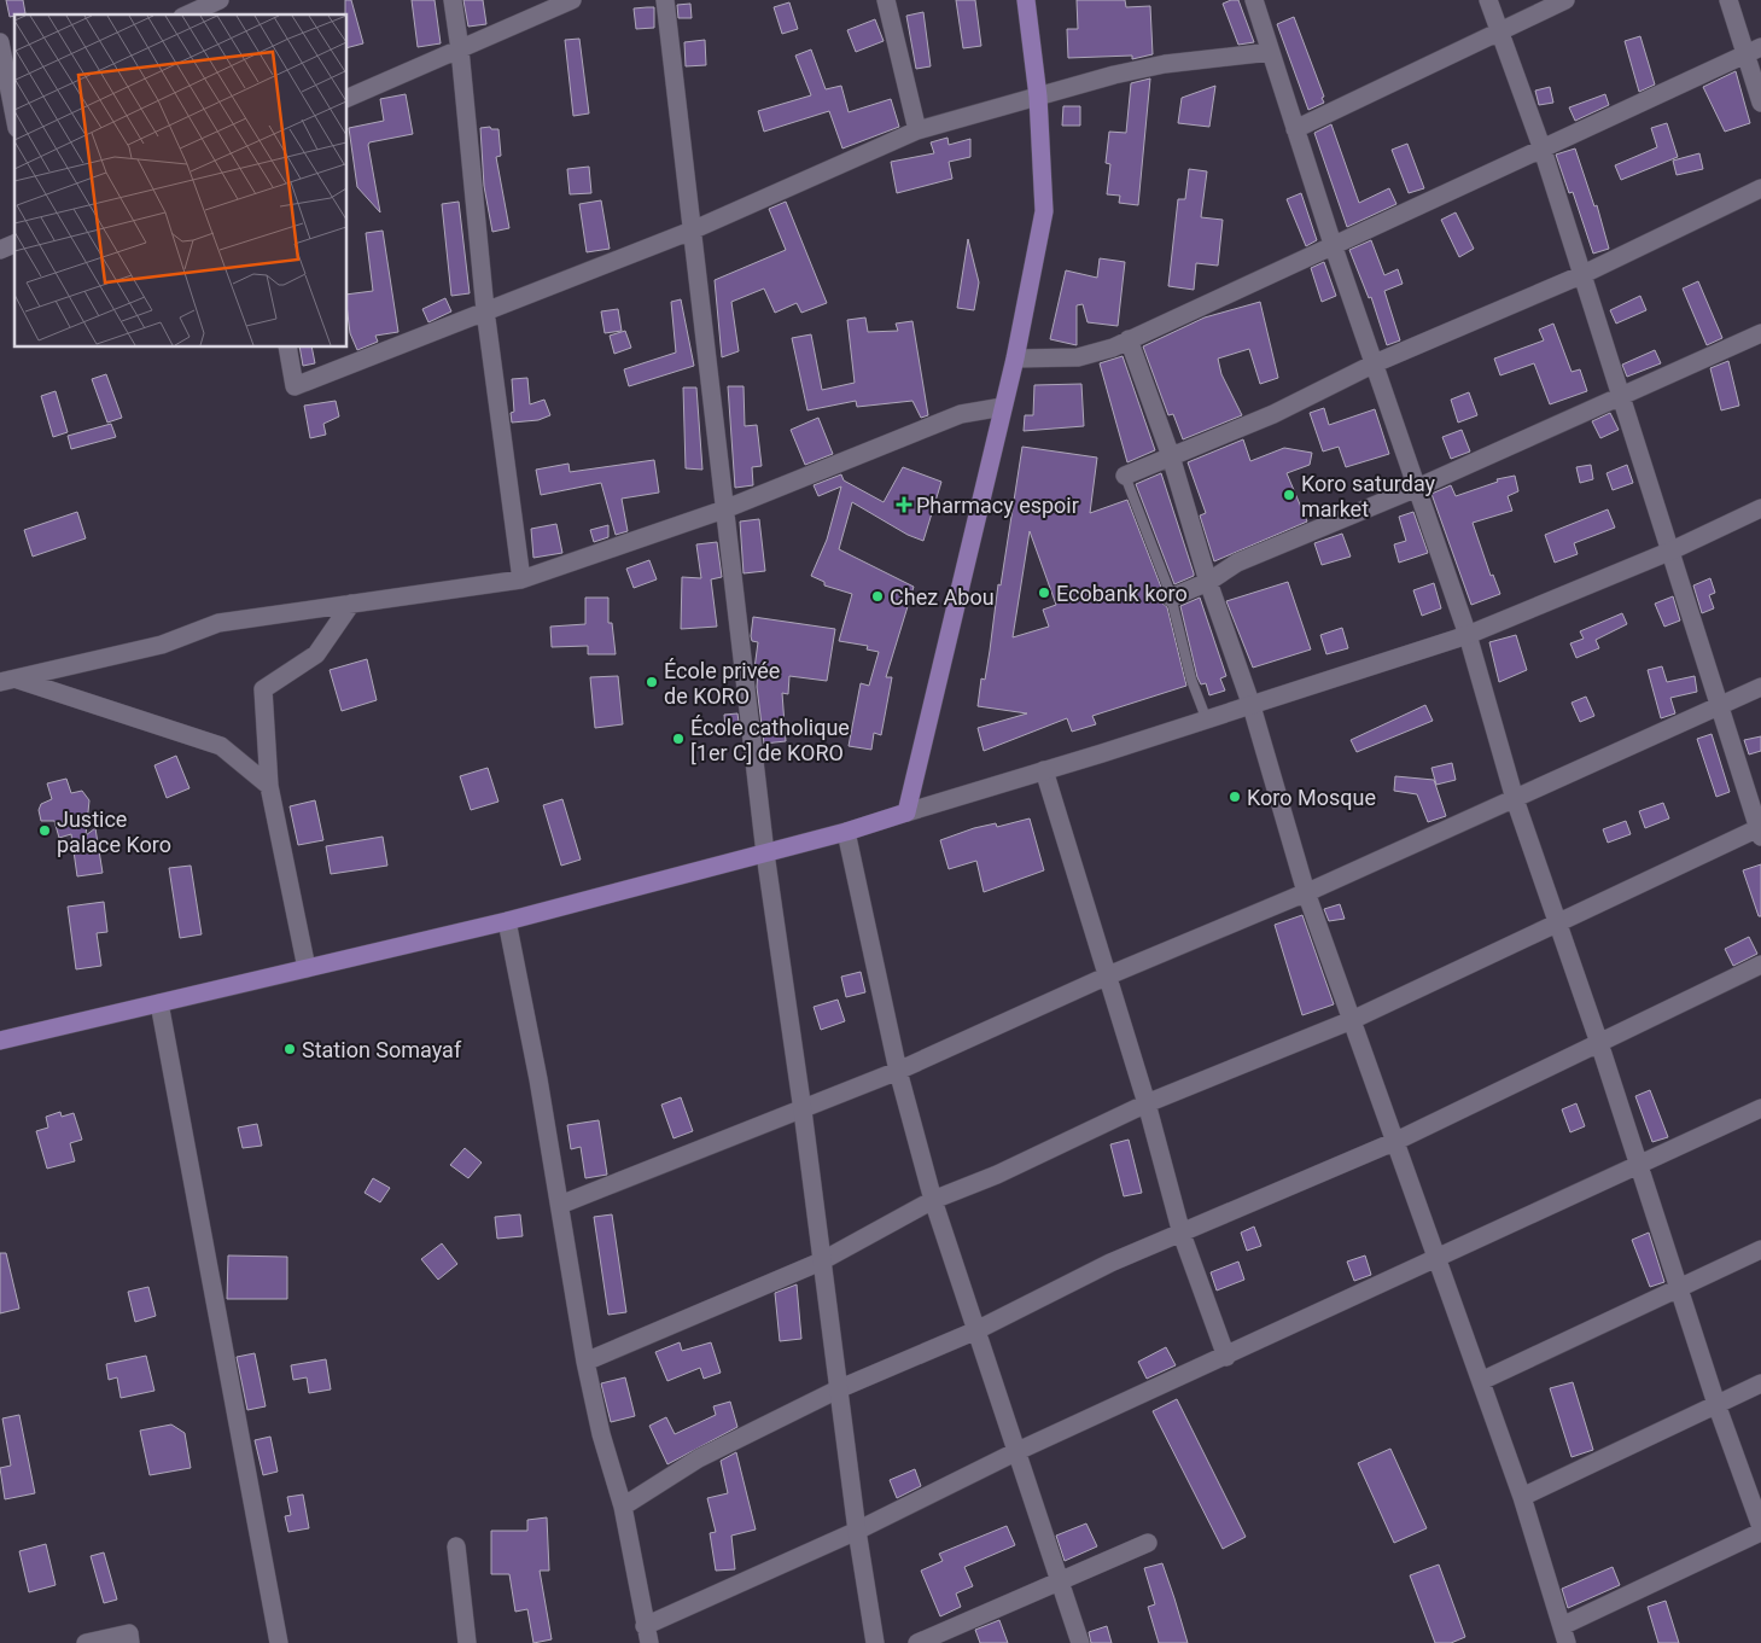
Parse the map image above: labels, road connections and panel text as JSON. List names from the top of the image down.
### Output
{
  "places": {
    "other": [
      "Koro saturday market",
      "Ecobank koro",
      "Chez Abou",
      "École privée de KORO",
      "École catholique [1er C] de KORO",
      "Koro Mosque",
      "Justice palace Koro",
      "Station Somayaf"
    ],
    "health": ["Pharmacy espoir"]
  }
}
